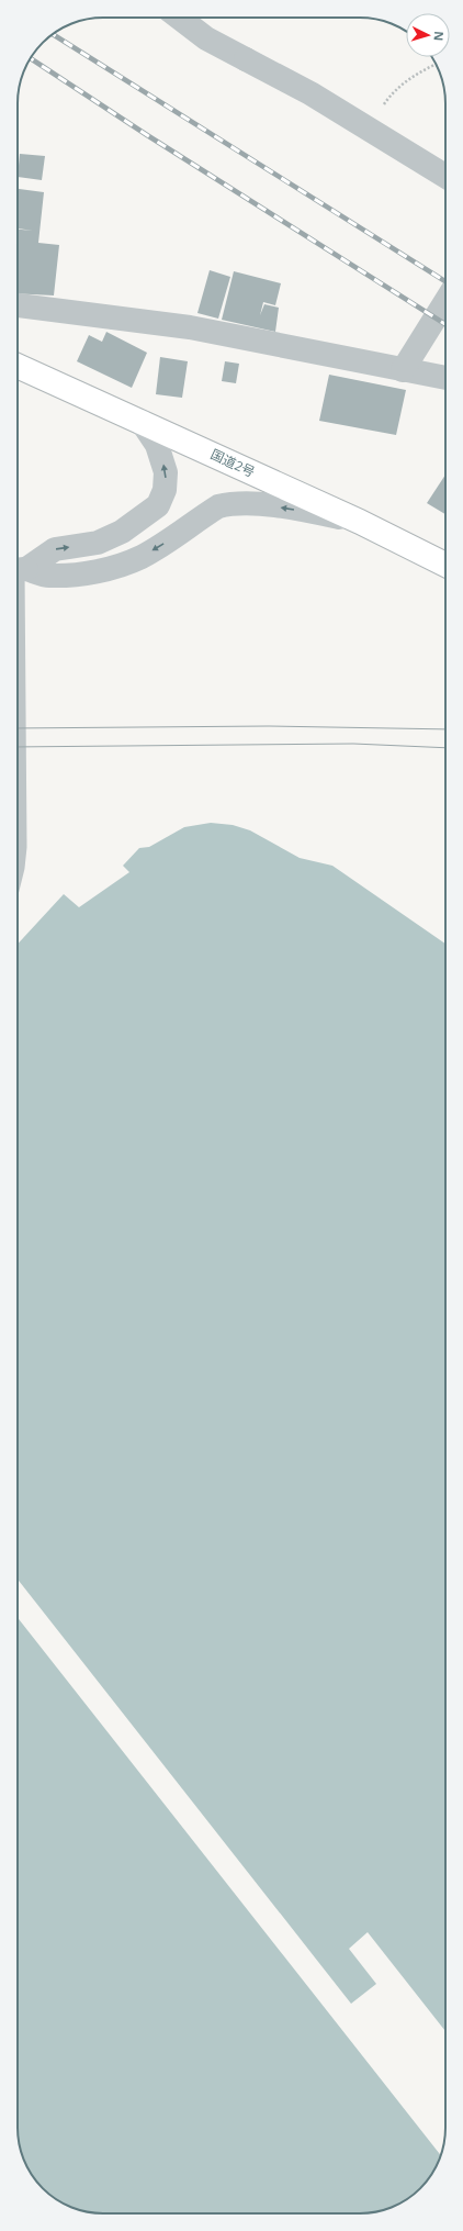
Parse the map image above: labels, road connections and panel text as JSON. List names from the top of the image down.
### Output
{
  "streets": {
    "highway": ["国道2号"]
  },
  "north": "right"
}
